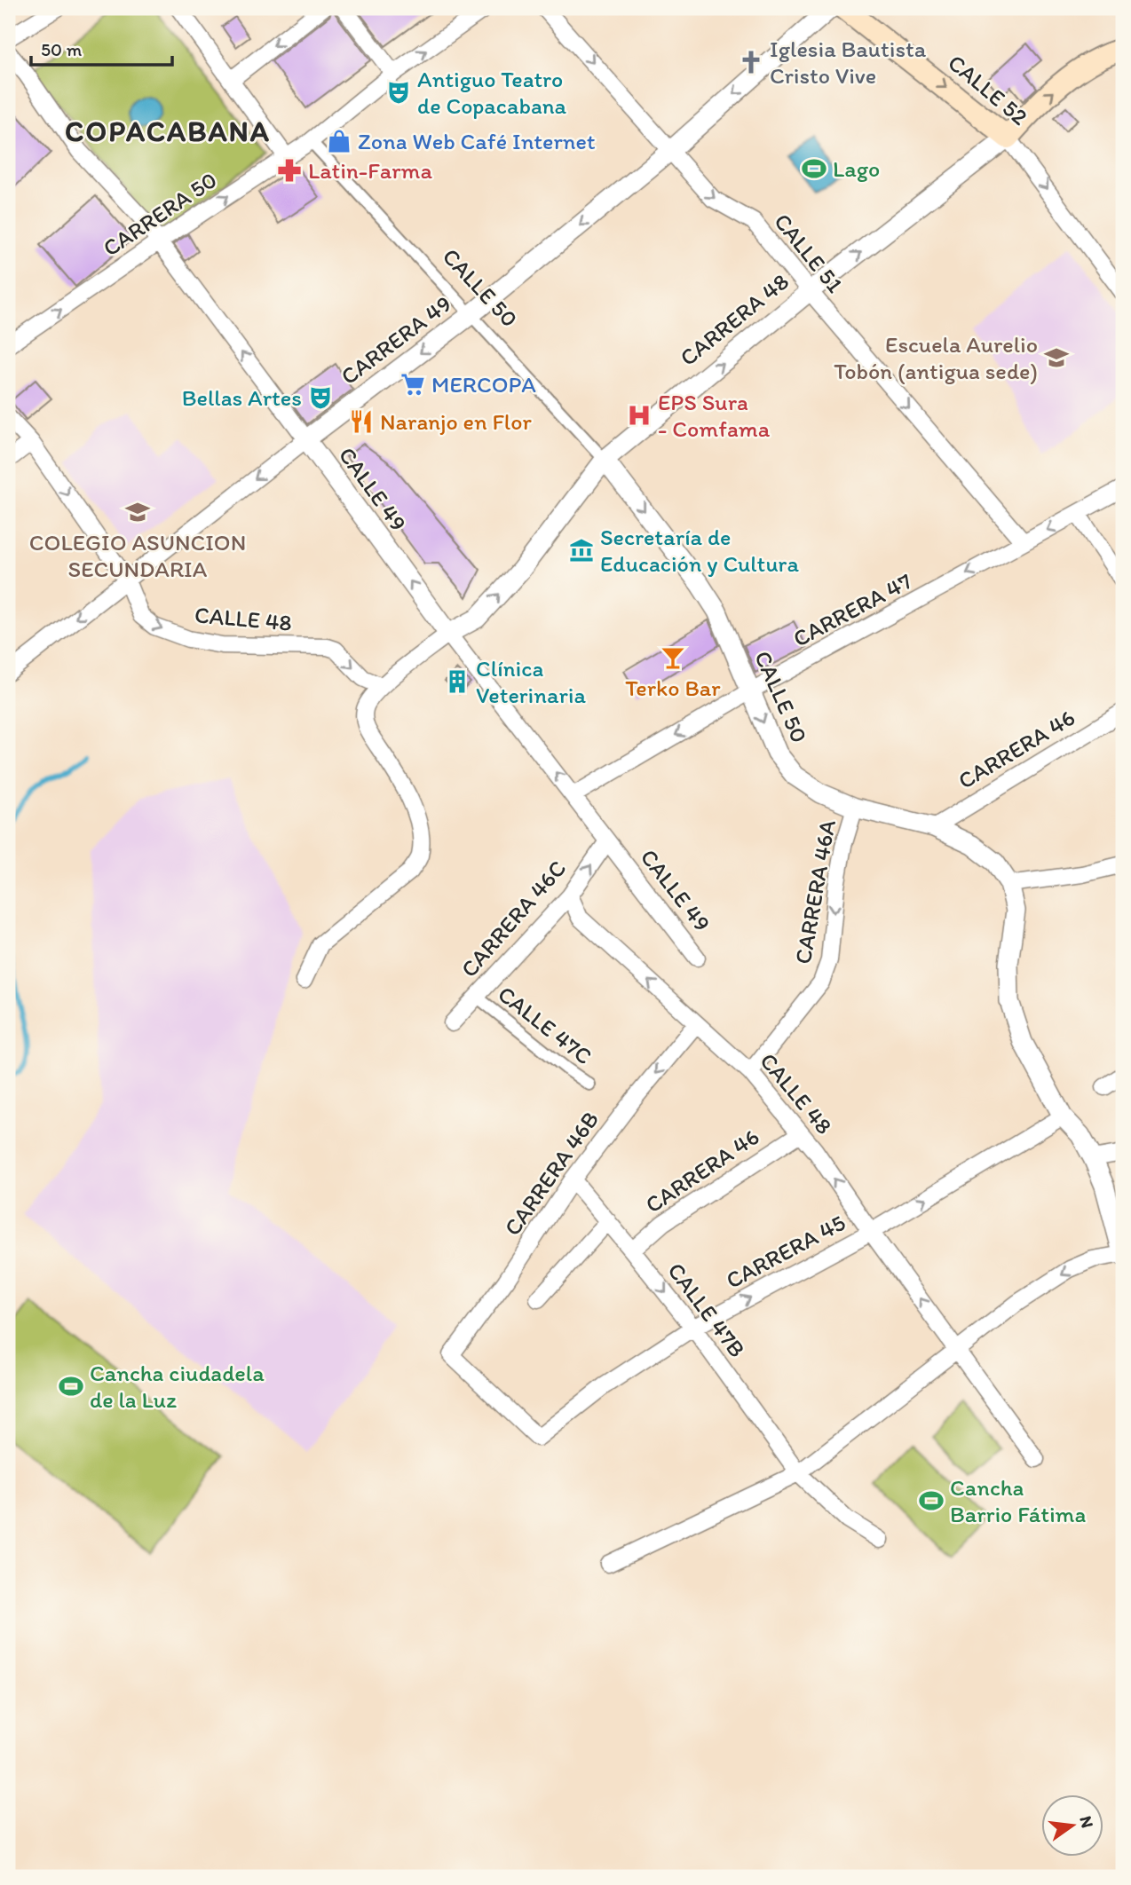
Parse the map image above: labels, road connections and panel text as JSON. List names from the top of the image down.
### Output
{
  "streets": {
    "main road": ["CALLE 52", "CARRERA 48"],
    "street": [
      "CARRERA 50",
      "CALLE 51",
      "CALLE 50",
      "CARRERA 49",
      "CALLE 49",
      "CARRERA 47",
      "CALLE 48",
      "CARRERA 46",
      "CARRERA 46A",
      "CARRERA 46C",
      "CALLE 47C",
      "CARRERA 46B",
      "CARRERA 45",
      "CALLE 47B"
    ]
  },
  "crossings": [
    ["CALLE 52", "CARRERA 48"],
    ["CARRERA 50", "CALLE 50"],
    ["CARRERA 50", "CALLE 49"],
    ["CALLE 51", "CARRERA 48"],
    ["CALLE 51", "CARRERA 49"],
    ["CALLE 51", "CARRERA 47"],
    ["CALLE 50", "CARRERA 48"],
    ["CALLE 50", "CARRERA 49"],
    ["CALLE 50", "CARRERA 47"],
    ["CALLE 50", "CARRERA 46"],
    ["CALLE 50", "CARRERA 46A"],
    ["CALLE 50", "CARRERA 45"],
    ["CARRERA 48", "CALLE 49"],
    ["CARRERA 48", "CALLE 48"],
    ["CARRERA 49", "CALLE 49"],
    ["CARRERA 49", "CALLE 48"],
    ["CALLE 49", "CARRERA 47"],
    ["CALLE 49", "CARRERA 46C"],
    ["CALLE 48", "CARRERA 46"],
    ["CALLE 48", "CARRERA 46A"],
    ["CALLE 48", "CARRERA 46C"],
    ["CALLE 48", "CARRERA 46B"],
    ["CALLE 48", "CARRERA 45"],
    ["CARRERA 46", "CALLE 47B"],
    ["CARRERA 46C", "CALLE 47C"],
    ["CARRERA 46B", "CARRERA 45"],
    ["CARRERA 46B", "CALLE 47B"],
    ["CARRERA 45", "CALLE 47B"]
  ],
  "one_way": [
    "CALLE 52",
    "CARRERA 50",
    "CALLE 51",
    "CARRERA 48",
    "CARRERA 49",
    "CALLE 49",
    "CARRERA 47",
    "CARRERA 46A",
    "CARRERA 46B",
    "CARRERA 45"
  ],
  "districts": ["COPACABANA"],
  "places": {
    "church": ["Iglesia Bautista Cristo Vive"],
    "theatre": ["Antiguo Teatro de Copacabana", "Bellas Artes"],
    "shop": ["Zona Web Café Internet"],
    "sports": ["Lago", "Cancha ciudadela de la Luz", "Cancha Barrio Fátima"],
    "pharmacy": ["Latin-Farma"],
    "school or university": ["Escuela Aurelio Tobón (antigua sede)", "COLEGIO ASUNCION SECUNDARIA"],
    "supermarket": ["MERCOPA"],
    "hospital": ["EPS Sura - Comfama"],
    "restaurant": ["Naranjo en Flor"],
    "museum": ["Secretaría de Educación y Cultura"],
    "bar": ["Terko Bar"],
    "building": ["Clínica Veterinaria"]
  },
  "scale_bar": "50 m",
  "north": "right"
}
